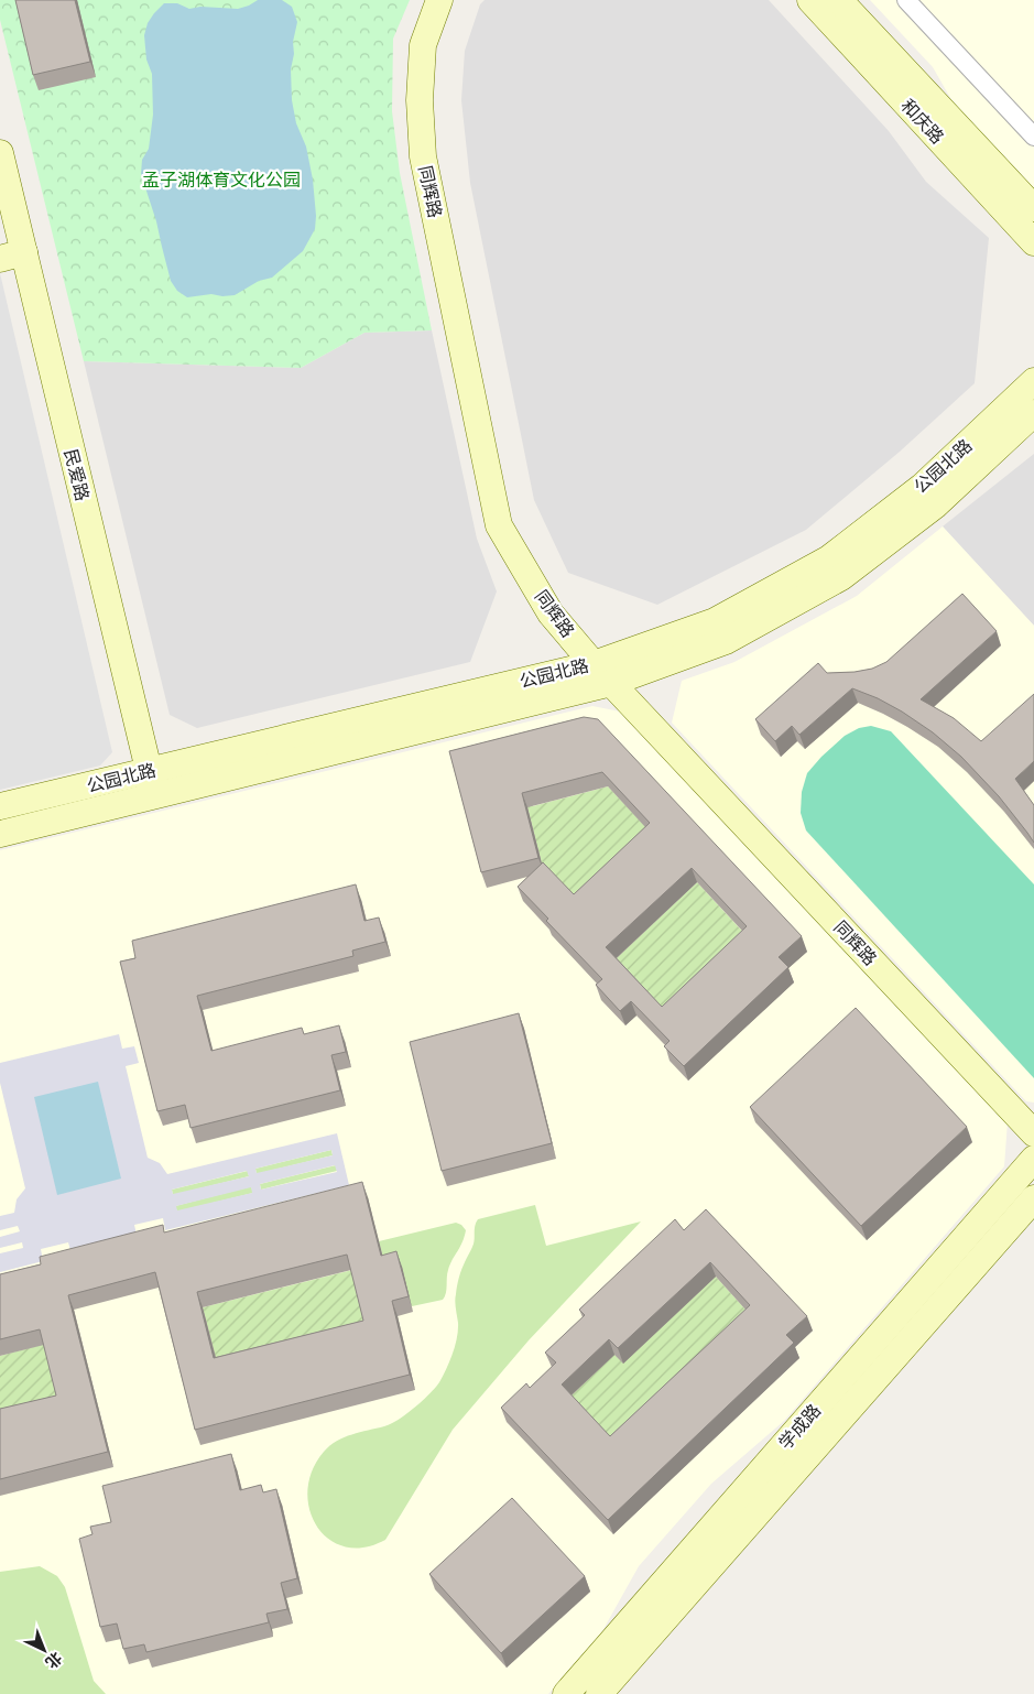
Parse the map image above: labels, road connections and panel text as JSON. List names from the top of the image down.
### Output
{
  "streets": {
    "main road": [
      "和庆路",
      "同辉路",
      "公园北路",
      "民爱路",
      "学成路"
    ]
  },
  "crossings": [
    ["同辉路", "公园北路"],
    ["公园北路", "民爱路"]
  ],
  "parks": ["孟子湖体育文化公园"],
  "north": "bottom right"
}
